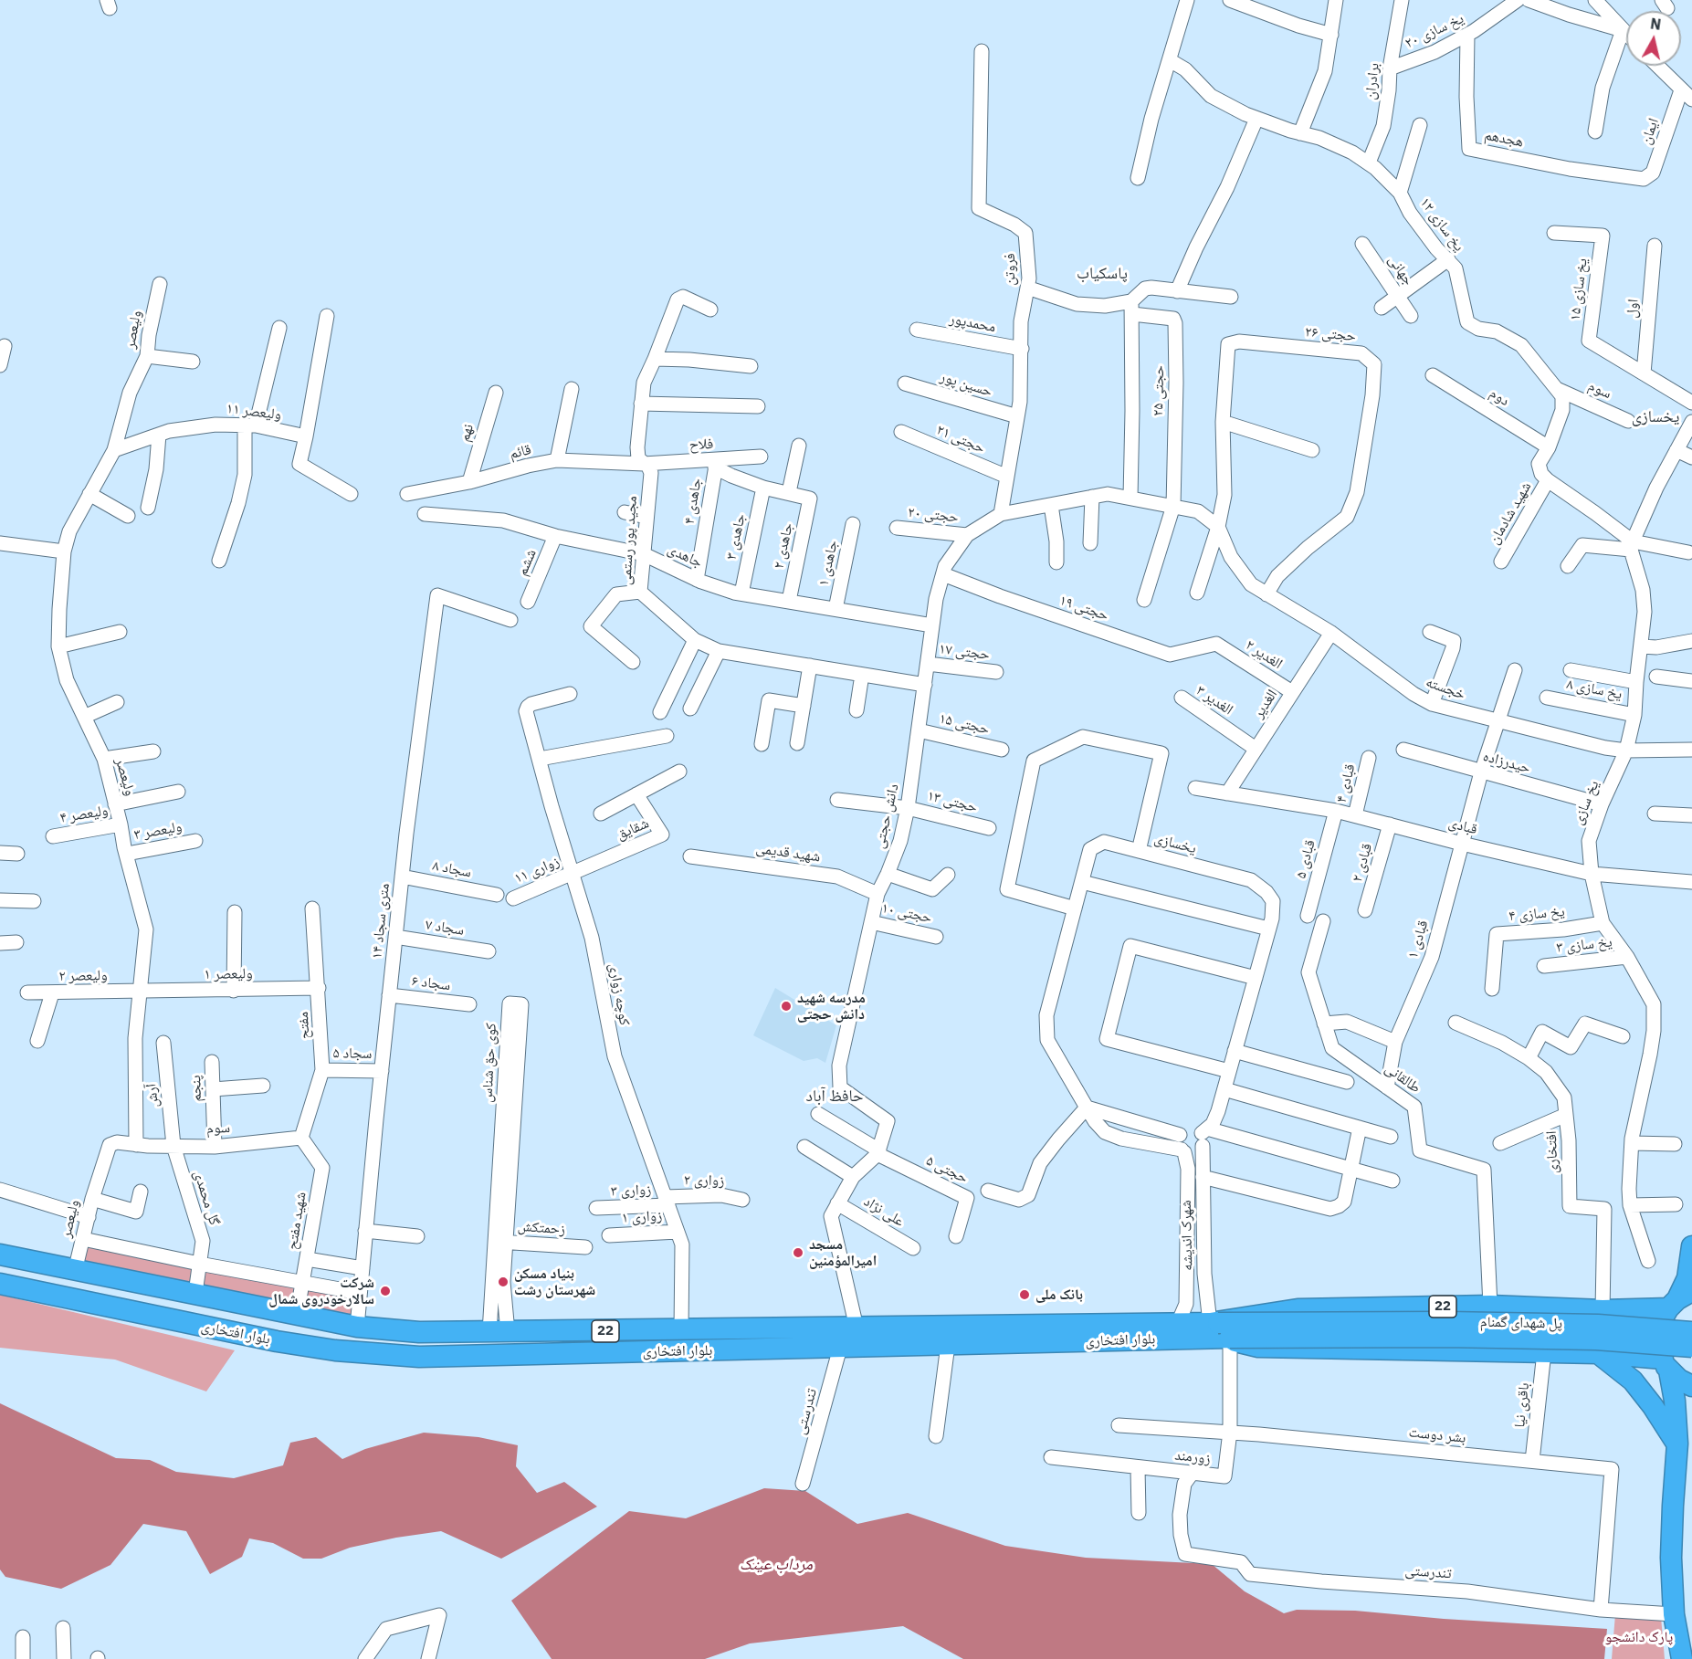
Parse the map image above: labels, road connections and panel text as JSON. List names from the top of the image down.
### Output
{
  "streets": {
    "highway": ["22", "پل شهدای گمنام", "بلوار افتخاری"],
    "street": [
      "یخ سازی ۲۰",
      "برادران",
      "ایمان",
      "هجدهم",
      "یخ سازی ۱۲",
      "فروتن",
      "جهانی",
      "یخ سازی ۱۵",
      "اول",
      "محمدپور",
      "ولیعصر",
      "حجتی ۲۶",
      "حسین پور",
      "سوم",
      "حجتی ۲۵",
      "دوم",
      "ولیعصر ۱۱",
      "نهم",
      "حجتی ۲۱",
      "فلاح",
      "قائم",
      "جاهدی ۴",
      "شهید شادمان",
      "حجتی ۲۰",
      "جاهدی ۳",
      "مجید پور رستمی",
      "جاهدی ۲",
      "جاهدی",
      "ششم",
      "جاهدی ۱",
      "حجتی ۱۹",
      "حجتی ۱۷",
      "الغدیر ۲",
      "خجسته",
      "یخ سازی ۸",
      "الغدیر ۳",
      "الغدیر",
      "حجتی ۱۵",
      "حیدرزاده",
      "قبادی ۴",
      "حجتی ۱۳",
      "یخ سازی",
      "ولیعصر ۴",
      "دانش حجتی",
      "قبادی",
      "شقایق",
      "ولیعصر ۳",
      "یخسازی",
      "شهید قدیمی",
      "قبادی ۵",
      "قبادی ۲",
      "سجاد ۸",
      "زواری ۱۱",
      "حجتی ۱۰",
      "یخ سازی ۴",
      "۱۴ متری سجاد",
      "سجاد ۷",
      "قبادی ۱",
      "یخ سازی ۳",
      "ولیعصر ۱",
      "ولیعصر ۲",
      "سجاد ۶",
      "کوچه زواری",
      "مفتح",
      "سجاد ۵",
      "کوی حق شناس",
      "طالقانی",
      "پنجم",
      "آرش",
      "افتخاری",
      "حجتی ۵",
      "زواری ۲",
      "زواری ۳",
      "گل محمدی",
      "علی نژاد",
      "زواری ۱",
      "شهید مفتح",
      "زحمتکش",
      "شهرک اندیشه",
      "باقری نیا",
      "تندرستی",
      "بشر دوست",
      "زورمند"
    ]
  },
  "crossings": [
    ["یخ سازی ۲۰", "برادران"],
    ["یخ سازی ۲۰", "هجدهم"],
    ["برادران", "یخ سازی ۱۲"],
    ["ایمان", "هجدهم"],
    ["یخ سازی ۱۲", "سوم"],
    ["فروتن", "محمدپور"],
    ["فروتن", "حسین پور"],
    ["فروتن", "حجتی ۲۱"],
    ["فروتن", "دانش حجتی"],
    ["یخ سازی ۱۵", "اول"],
    ["ولیعصر", "سوم"],
    ["ولیعصر", "ولیعصر ۱۱"],
    ["ولیعصر", "ولیعصر ۴"],
    ["ولیعصر", "ولیعصر ۳"],
    ["ولیعصر", "ولیعصر ۱"],
    ["ولیعصر", "ولیعصر ۲"],
    ["ولیعصر", "بلوار افتخاری"],
    ["حجتی ۲۶", "خجسته"],
    ["حجتی ۲۶", "دانش حجتی"],
    ["سوم", "مفتح"],
    ["سوم", "پنجم"],
    ["سوم", "آرش"],
    ["سوم", "گل محمدی"],
    ["سوم", "شهید مفتح"],
    ["حجتی ۲۵", "دانش حجتی"],
    ["نهم", "قائم"],
    ["فلاح", "قائم"],
    ["فلاح", "جاهدی ۴"],
    ["فلاح", "مجید پور رستمی"],
    ["قائم", "مجید پور رستمی"],
    ["جاهدی ۴", "جاهدی"],
    ["حجتی ۲۰", "دانش حجتی"],
    ["جاهدی ۳", "جاهدی"],
    ["مجید پور رستمی", "جاهدی"],
    ["مجید پور رستمی", "دانش حجتی"],
    ["جاهدی ۲", "جاهدی"],
    ["جاهدی", "ششم"],
    ["جاهدی", "جاهدی ۱"],
    ["جاهدی", "دانش حجتی"],
    ["حجتی ۱۹", "الغدیر ۲"],
    ["حجتی ۱۹", "دانش حجتی"],
    ["حجتی ۱۷", "دانش حجتی"],
    ["الغدیر ۲", "الغدیر"],
    ["خجسته", "الغدیر"],
    ["خجسته", "یخ سازی"],
    ["خجسته", "دانش حجتی"],
    ["خجسته", "قبادی ۱"],
    ["یخ سازی ۸", "یخ سازی"],
    ["الغدیر ۳", "الغدیر"],
    ["الغدیر", "قبادی"],
    ["حجتی ۱۵", "دانش حجتی"],
    ["حیدرزاده", "یخ سازی"],
    ["حیدرزاده", "قبادی ۱"],
    ["قبادی ۴", "قبادی"],
    ["حجتی ۱۳", "دانش حجتی"],
    ["یخ سازی", "قبادی"],
    ["یخ سازی", "یخ سازی ۴"],
    ["یخ سازی", "یخ سازی ۳"],
    ["دانش حجتی", "شهید قدیمی"],
    ["دانش حجتی", "حجتی ۱۰"],
    ["دانش حجتی", "حجتی ۵"],
    ["قبادی", "قبادی ۵"],
    ["قبادی", "قبادی ۲"],
    ["قبادی", "قبادی ۱"],
    ["شقایق", "زواری ۱۱"],
    ["شقایق", "کوچه زواری"],
    ["یخسازی", "شهرک اندیشه"],
    ["سجاد ۸", "۱۴ متری سجاد"],
    ["زواری ۱۱", "کوچه زواری"],
    ["۱۴ متری سجاد", "سجاد ۷"],
    ["۱۴ متری سجاد", "سجاد ۶"],
    ["۱۴ متری سجاد", "سجاد ۵"],
    ["۱۴ متری سجاد", "بلوار افتخاری"],
    ["قبادی ۱", "طالقانی"],
    ["ولیعصر ۱", "ولیعصر ۲"],
    ["ولیعصر ۱", "مفتح"],
    ["کوچه زواری", "زواری ۲"],
    ["کوچه زواری", "زواری ۳"],
    ["کوچه زواری", "زواری ۱"],
    ["کوچه زواری", "بلوار افتخاری"],
    ["مفتح", "سجاد ۵"],
    ["مفتح", "شهید مفتح"],
    ["کوی حق شناس", "زحمتکش"],
    ["کوی حق شناس", "بلوار افتخاری"],
    ["طالقانی", "22"],
    ["آرش", "گل محمدی"],
    ["افتخاری", "22"],
    ["زواری ۲", "زواری ۳"],
    ["گل محمدی", "بلوار افتخاری"],
    ["شهید مفتح", "بلوار افتخاری"],
    ["شهرک اندیشه", "22"],
    ["شهرک اندیشه", "پل شهدای گمنام"],
    ["شهرک اندیشه", "بلوار افتخاری"],
    ["شهرک اندیشه", "زورمند"],
    ["22", "پل شهدای گمنام"],
    ["22", "بلوار افتخاری"],
    ["22", "باقری نیا"],
    ["22", "زورمند"],
    ["پل شهدای گمنام", "بلوار افتخاری"],
    ["پل شهدای گمنام", "زورمند"],
    ["بلوار افتخاری", "تندرستی"],
    ["بلوار افتخاری", "زورمند"],
    ["باقری نیا", "بشر دوست"],
    ["تندرستی", "بشر دوست"],
    ["تندرستی", "زورمند"],
    ["بشر دوست", "زورمند"]
  ],
  "districts": ["پاسکیاب", "یخسازی", "حافظ آباد"],
  "water": ["مرداب عینک"],
  "parks": ["پارک دانشجو"],
  "places": [
    "مدرسه شهید دانش حجتی",
    "مسجد امیرالمؤمنین",
    "بنیاد مسکن شهرستان رشت",
    "شرکت سالارخودروی شمال",
    "بانک ملی"
  ],
  "north": "top"
}
